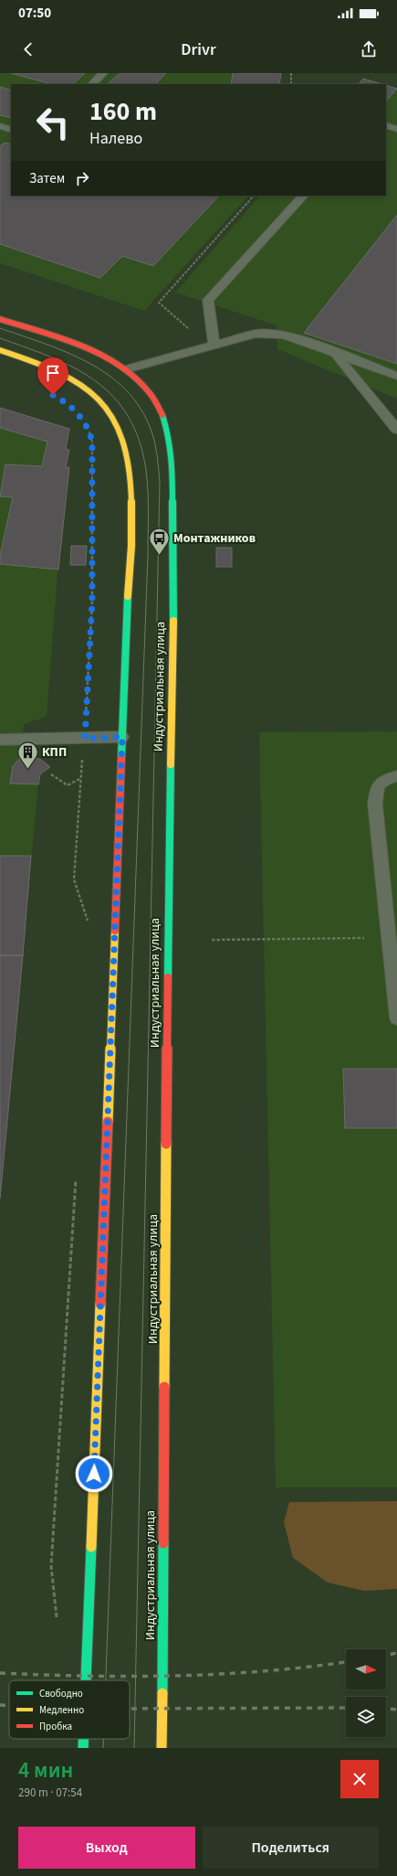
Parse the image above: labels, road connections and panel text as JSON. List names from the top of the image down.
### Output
{
  "streets": {
    "main road": ["Индустриальная улица"]
  },
  "places": {
    "bus stop": ["Монтажников"],
    "building": ["КПП"]
  },
  "legend": ["Свободно", "Медленно", "Пробка"],
  "north": "right",
  "page": {
    "status": "07:50",
    "header": "Drivr",
    "turn": ["160 m", "Налево"],
    "then": "Затем",
    "heading": ["4 мин", "290 m · 07:54"],
    "buttons": ["Выход", "Поделиться"]
  }
}
